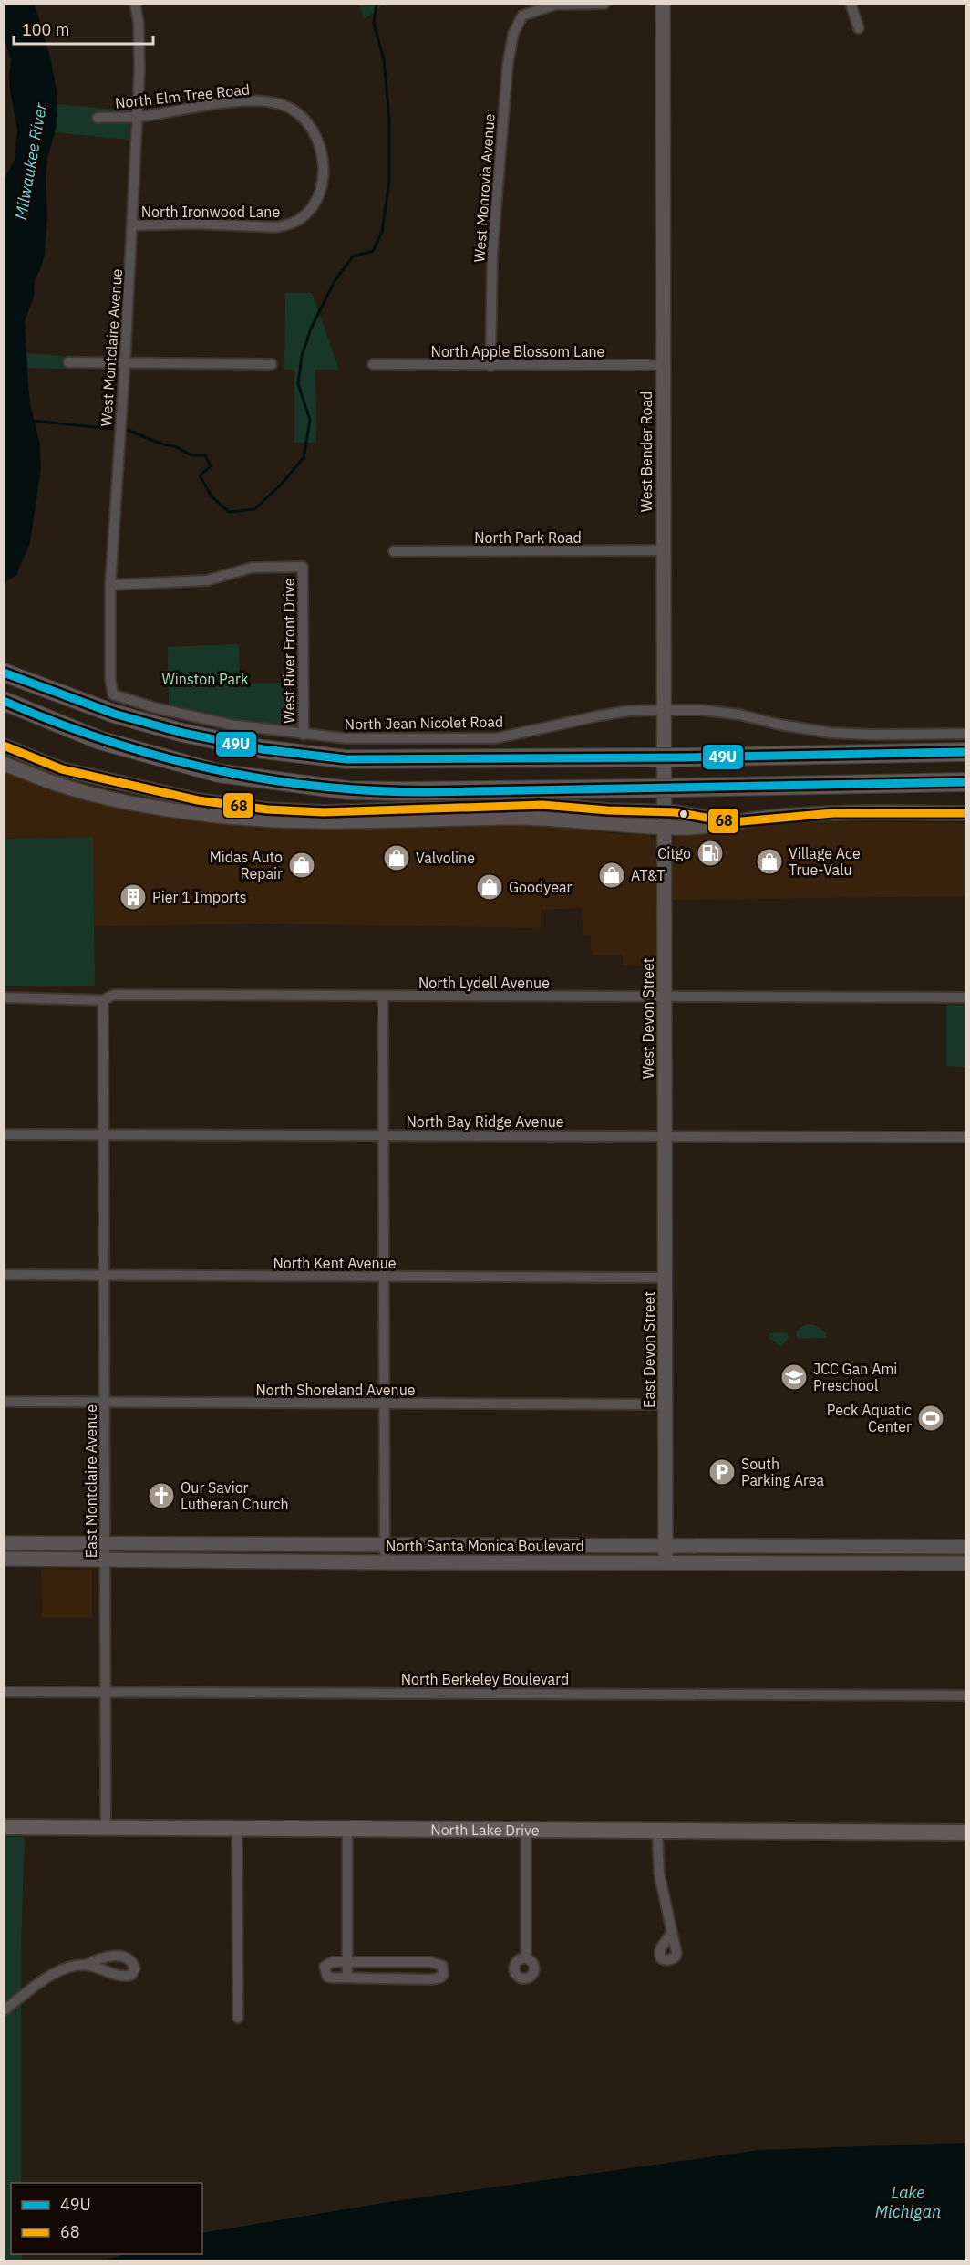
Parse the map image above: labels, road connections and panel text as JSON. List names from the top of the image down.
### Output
{
  "streets": {
    "main road": ["North Lake Drive"],
    "street": [
      "North Elm Tree Road",
      "West Monrovia Avenue",
      "North Ironwood Lane",
      "West Montclaire Avenue",
      "North Apple Blossom Lane",
      "West Bender Road",
      "North Park Road",
      "West River Front Drive",
      "North Jean Nicolet Road",
      "North Lydell Avenue",
      "West Devon Street",
      "North Bay Ridge Avenue",
      "North Kent Avenue",
      "East Devon Street",
      "North Shoreland Avenue",
      "East Montclaire Avenue",
      "North Santa Monica Boulevard",
      "North Berkeley Boulevard"
    ]
  },
  "crossings": [
    ["North Elm Tree Road", "North Ironwood Lane"],
    ["North Elm Tree Road", "West Montclaire Avenue"],
    ["West Monrovia Avenue", "North Apple Blossom Lane"],
    ["North Ironwood Lane", "West Montclaire Avenue"],
    ["West Montclaire Avenue", "West River Front Drive"],
    ["West Montclaire Avenue", "North Jean Nicolet Road"],
    ["North Apple Blossom Lane", "West Bender Road"],
    ["West Bender Road", "North Park Road"],
    ["West Bender Road", "North Jean Nicolet Road"],
    ["West Bender Road", "West Devon Street"],
    ["West River Front Drive", "North Jean Nicolet Road"],
    ["North Lydell Avenue", "West Devon Street"],
    ["West Devon Street", "North Bay Ridge Avenue"],
    ["West Devon Street", "East Devon Street"],
    ["North Bay Ridge Avenue", "East Devon Street"],
    ["North Bay Ridge Avenue", "East Montclaire Avenue"],
    ["North Kent Avenue", "East Devon Street"],
    ["North Kent Avenue", "East Montclaire Avenue"],
    ["East Devon Street", "North Shoreland Avenue"],
    ["East Devon Street", "North Santa Monica Boulevard"],
    ["North Shoreland Avenue", "East Montclaire Avenue"],
    ["East Montclaire Avenue", "North Santa Monica Boulevard"],
    ["East Montclaire Avenue", "North Berkeley Boulevard"],
    ["East Montclaire Avenue", "North Lake Drive"]
  ],
  "water": ["Milwaukee River", "Lake Michigan"],
  "parks": ["Winston Park"],
  "places": {
    "fuel station": ["Citgo"],
    "shop": [
      "Valvoline",
      "Village Ace True-Valu",
      "Midas Auto Repair",
      "AT&T",
      "Goodyear"
    ],
    "building": ["Pier 1 Imports"],
    "school or university": ["JCC Gan Ami Preschool"],
    "sports": ["Peck Aquatic Center"],
    "parking": ["South Parking Area"],
    "church": ["Our Savior Lutheran Church"]
  },
  "lines": ["transit line 49U", "transit line 68"],
  "legend": ["49U", "68"],
  "scale_bar": "100 m"
}
